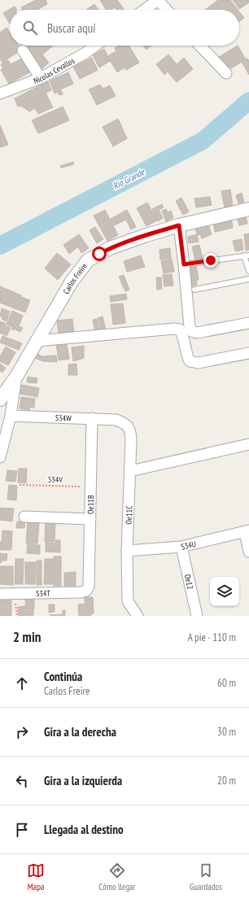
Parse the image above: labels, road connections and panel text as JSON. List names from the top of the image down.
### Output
{
  "streets": {
    "street": [
      "Nicolas Cevallos",
      "Carlos Freire",
      "S34W",
      "Oe11B",
      "Oe11C",
      "S34U",
      "Oe12",
      "S34T"
    ],
    "path": ["S34V"]
  },
  "crossings": [
    ["S34W", "Oe11B"],
    ["S34W", "Oe11C"],
    ["S34V", "Oe11B"],
    ["Oe11B", "S34T"],
    ["Oe11C", "S34U"],
    ["S34U", "Oe12"]
  ],
  "water": ["Rio Grande"],
  "page": {
    "search": "Buscar aquí",
    "heading": ["2 min", "A pie · 110 m"],
    "list": [
      ["Continúa", "Carlos Freire", "60 m"],
      ["Gira a la derecha", "30 m"],
      ["Gira a la izquierda", "20 m"],
      "Llegada al destino"
    ],
    "nav": ["Mapa", "Cómo llegar", "Guardados"]
  }
}
